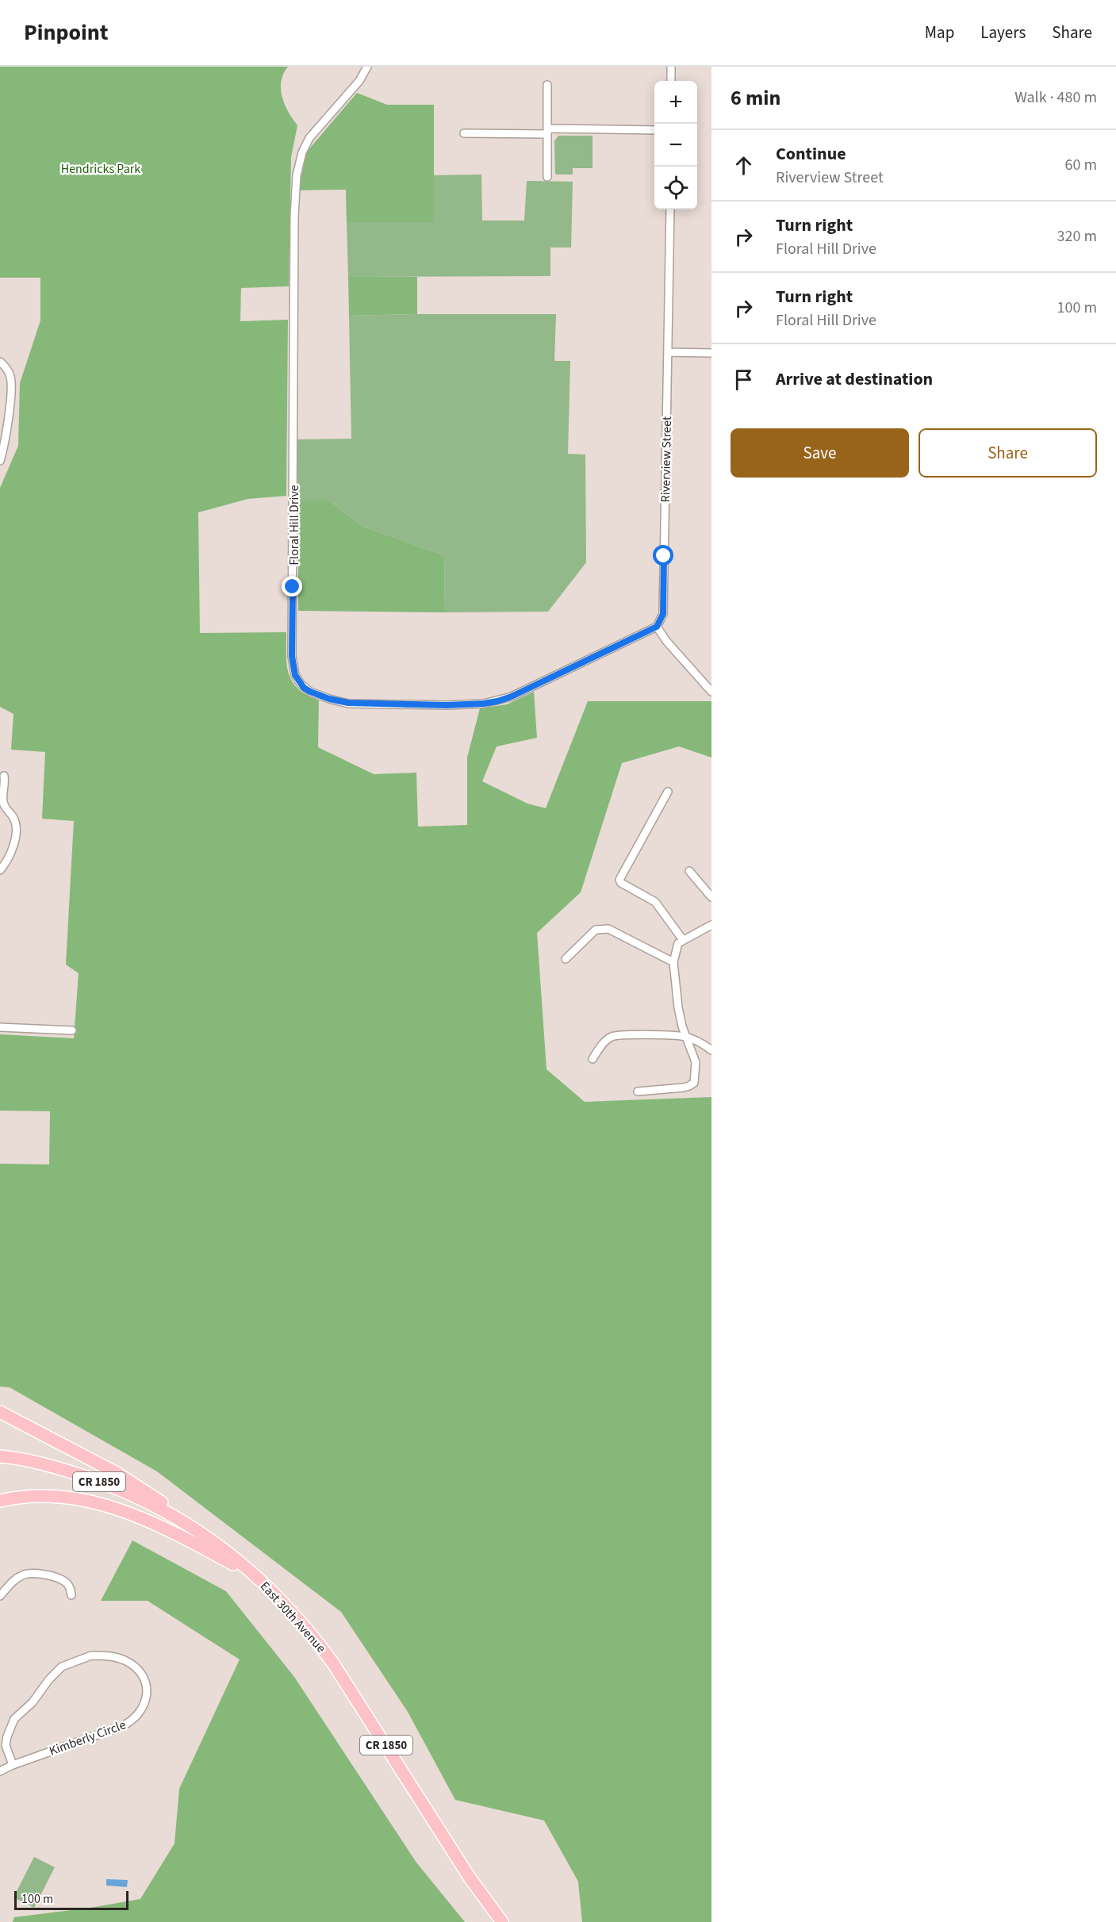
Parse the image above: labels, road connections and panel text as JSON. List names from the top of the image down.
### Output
{
  "streets": {
    "main road": ["CR 1850", "East 30th Avenue"],
    "street": ["Riverview Street", "Floral Hill Drive", "Kimberly Circle"]
  },
  "crossings": [
    ["Riverview Street", "Floral Hill Drive"]
  ],
  "parks": ["Hendricks Park"],
  "scale_bar": "100 m",
  "page": {
    "header": "Pinpoint",
    "nav": ["Map", "Layers", "Share"],
    "heading": ["6 min", "Walk · 480 m"],
    "map_buttons": ["+", "−"],
    "list": [
      ["Continue", "Riverview Street", "60 m"],
      ["Turn right", "Floral Hill Drive", "320 m"],
      ["Turn right", "Floral Hill Drive", "100 m"],
      "Arrive at destination"
    ],
    "buttons": ["Save", "Share"],
    "scale": "100 m"
  }
}
